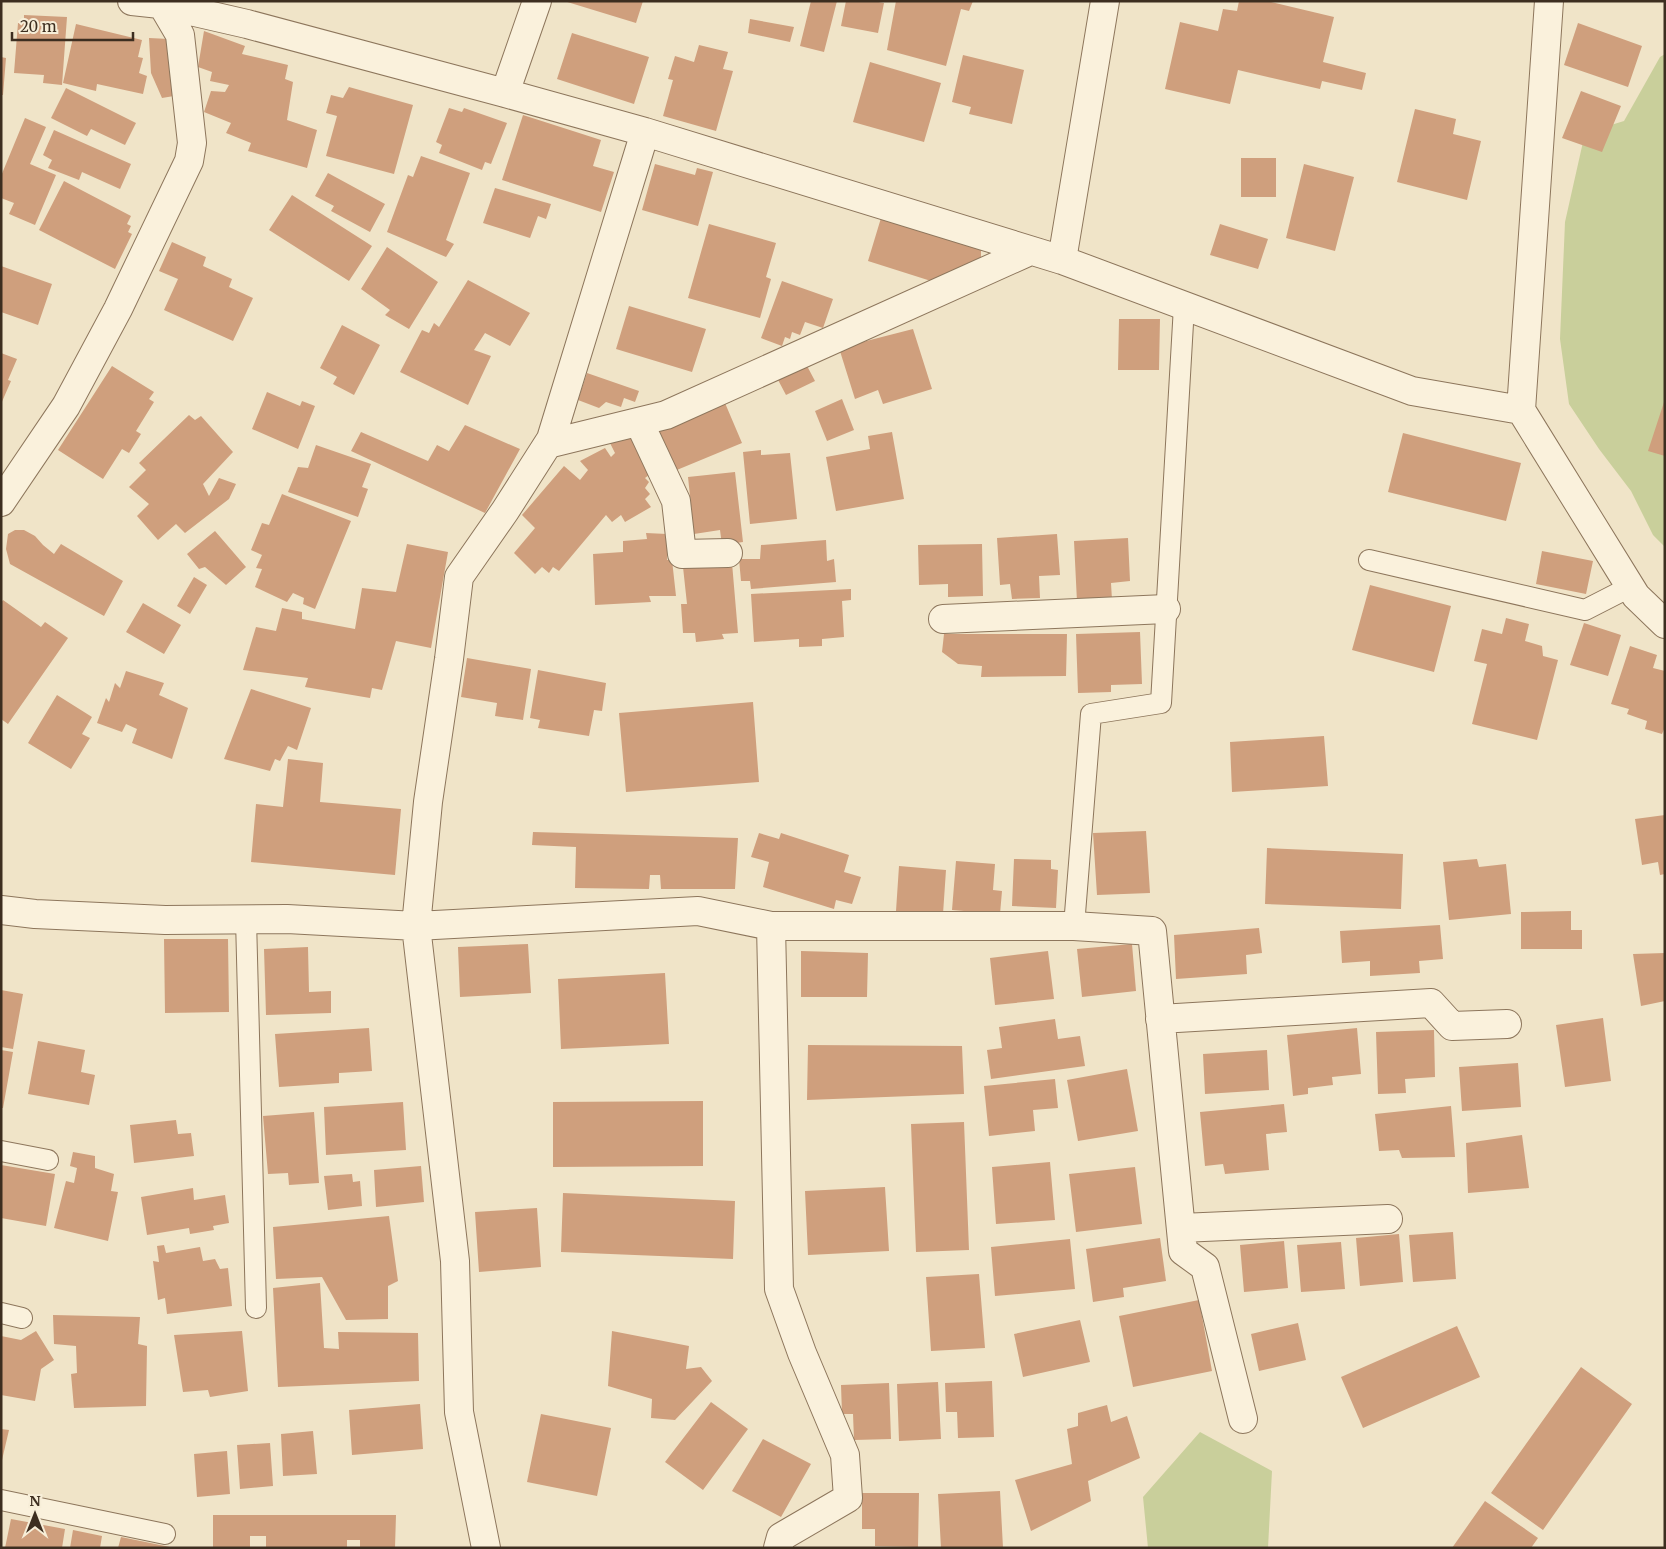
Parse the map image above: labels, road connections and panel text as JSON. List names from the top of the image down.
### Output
{
  "scale_bar": "20 m",
  "north": "top"
}
